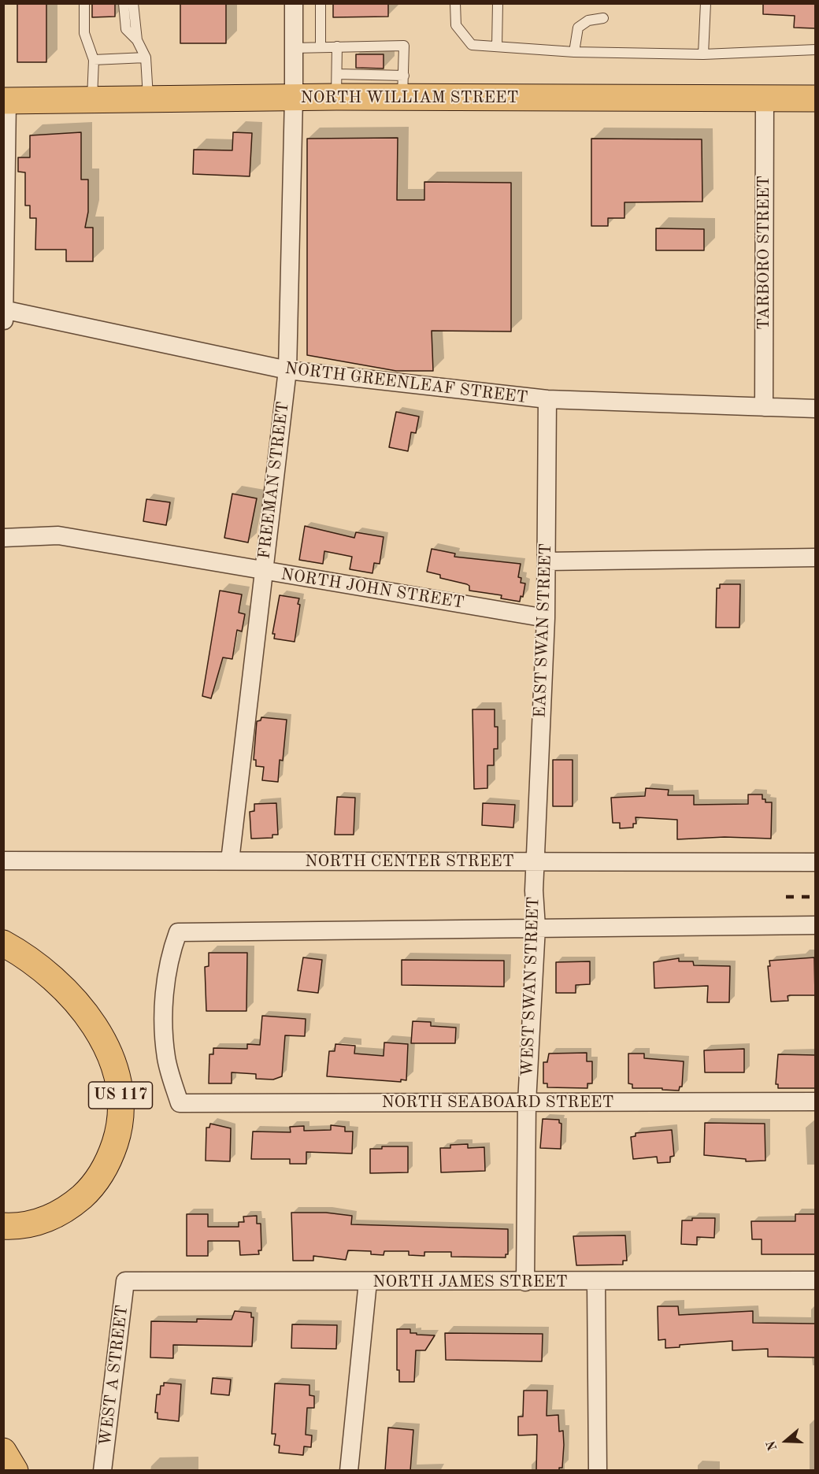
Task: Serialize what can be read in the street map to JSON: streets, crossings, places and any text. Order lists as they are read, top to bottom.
{
  "streets": {
    "main road": ["NORTH WILLIAM STREET", "US 117"],
    "street": [
      "TARBORO STREET",
      "NORTH GREENLEAF STREET",
      "FREEMAN STREET",
      "NORTH JOHN STREET",
      "EAST SWAN STREET",
      "NORTH CENTER STREET",
      "WEST SWAN STREET",
      "NORTH SEABOARD STREET",
      "NORTH JAMES STREET",
      "WEST A STREET"
    ]
  },
  "crossings": [
    ["NORTH WILLIAM STREET", "TARBORO STREET"],
    ["NORTH WILLIAM STREET", "FREEMAN STREET"],
    ["TARBORO STREET", "NORTH GREENLEAF STREET"],
    ["NORTH GREENLEAF STREET", "FREEMAN STREET"],
    ["NORTH GREENLEAF STREET", "EAST SWAN STREET"],
    ["FREEMAN STREET", "NORTH JOHN STREET"],
    ["FREEMAN STREET", "NORTH CENTER STREET"],
    ["NORTH JOHN STREET", "EAST SWAN STREET"],
    ["EAST SWAN STREET", "NORTH CENTER STREET"],
    ["EAST SWAN STREET", "WEST SWAN STREET"],
    ["NORTH CENTER STREET", "WEST SWAN STREET"],
    ["WEST SWAN STREET", "NORTH SEABOARD STREET"],
    ["WEST SWAN STREET", "NORTH JAMES STREET"],
    ["NORTH JAMES STREET", "WEST A STREET"]
  ],
  "north": "left"
}
